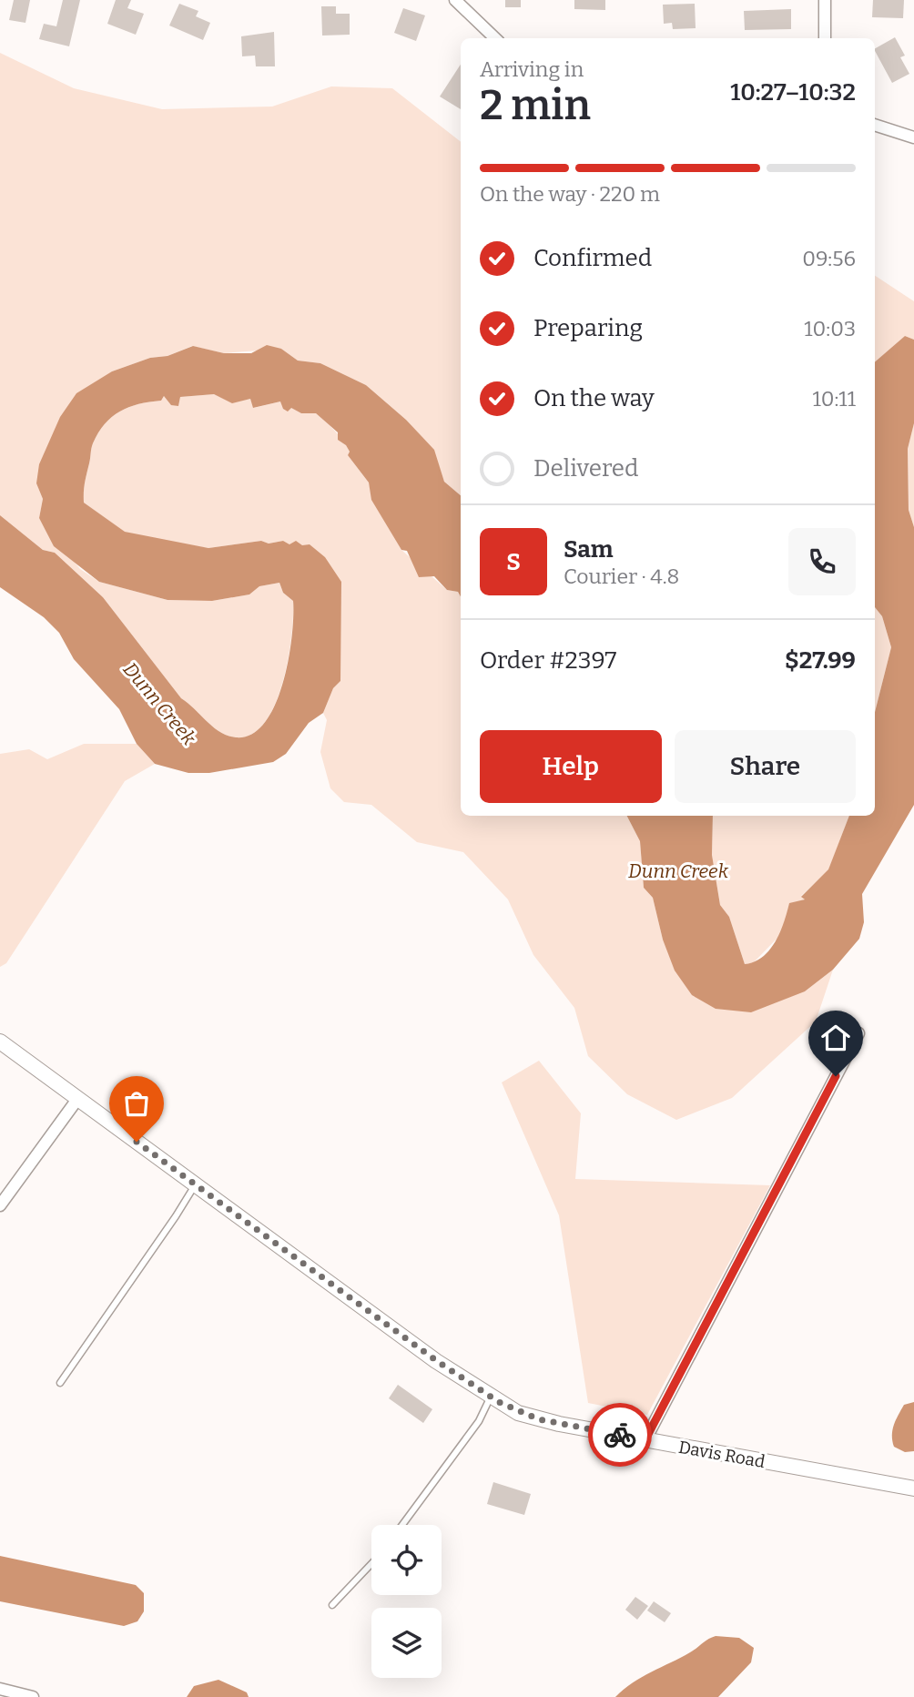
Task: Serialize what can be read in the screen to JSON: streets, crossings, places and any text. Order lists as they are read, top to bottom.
{
  "streets": {
    "street": ["Davis Road"]
  },
  "water": ["Dunn Creek"],
  "page": {
    "heading": ["2 min", "Arriving in", "10:27–10:32"],
    "panel": [
      "Sam",
      "Courier · 4.8",
      "Order #2397",
      "$27.99"
    ],
    "bar": "On the way · 220 m",
    "list": [
      ["Confirmed", "09:56"],
      ["Preparing", "10:03"],
      ["On the way", "10:11"],
      "Delivered"
    ],
    "round": "S",
    "buttons": ["Help", "Share"]
  }
}
